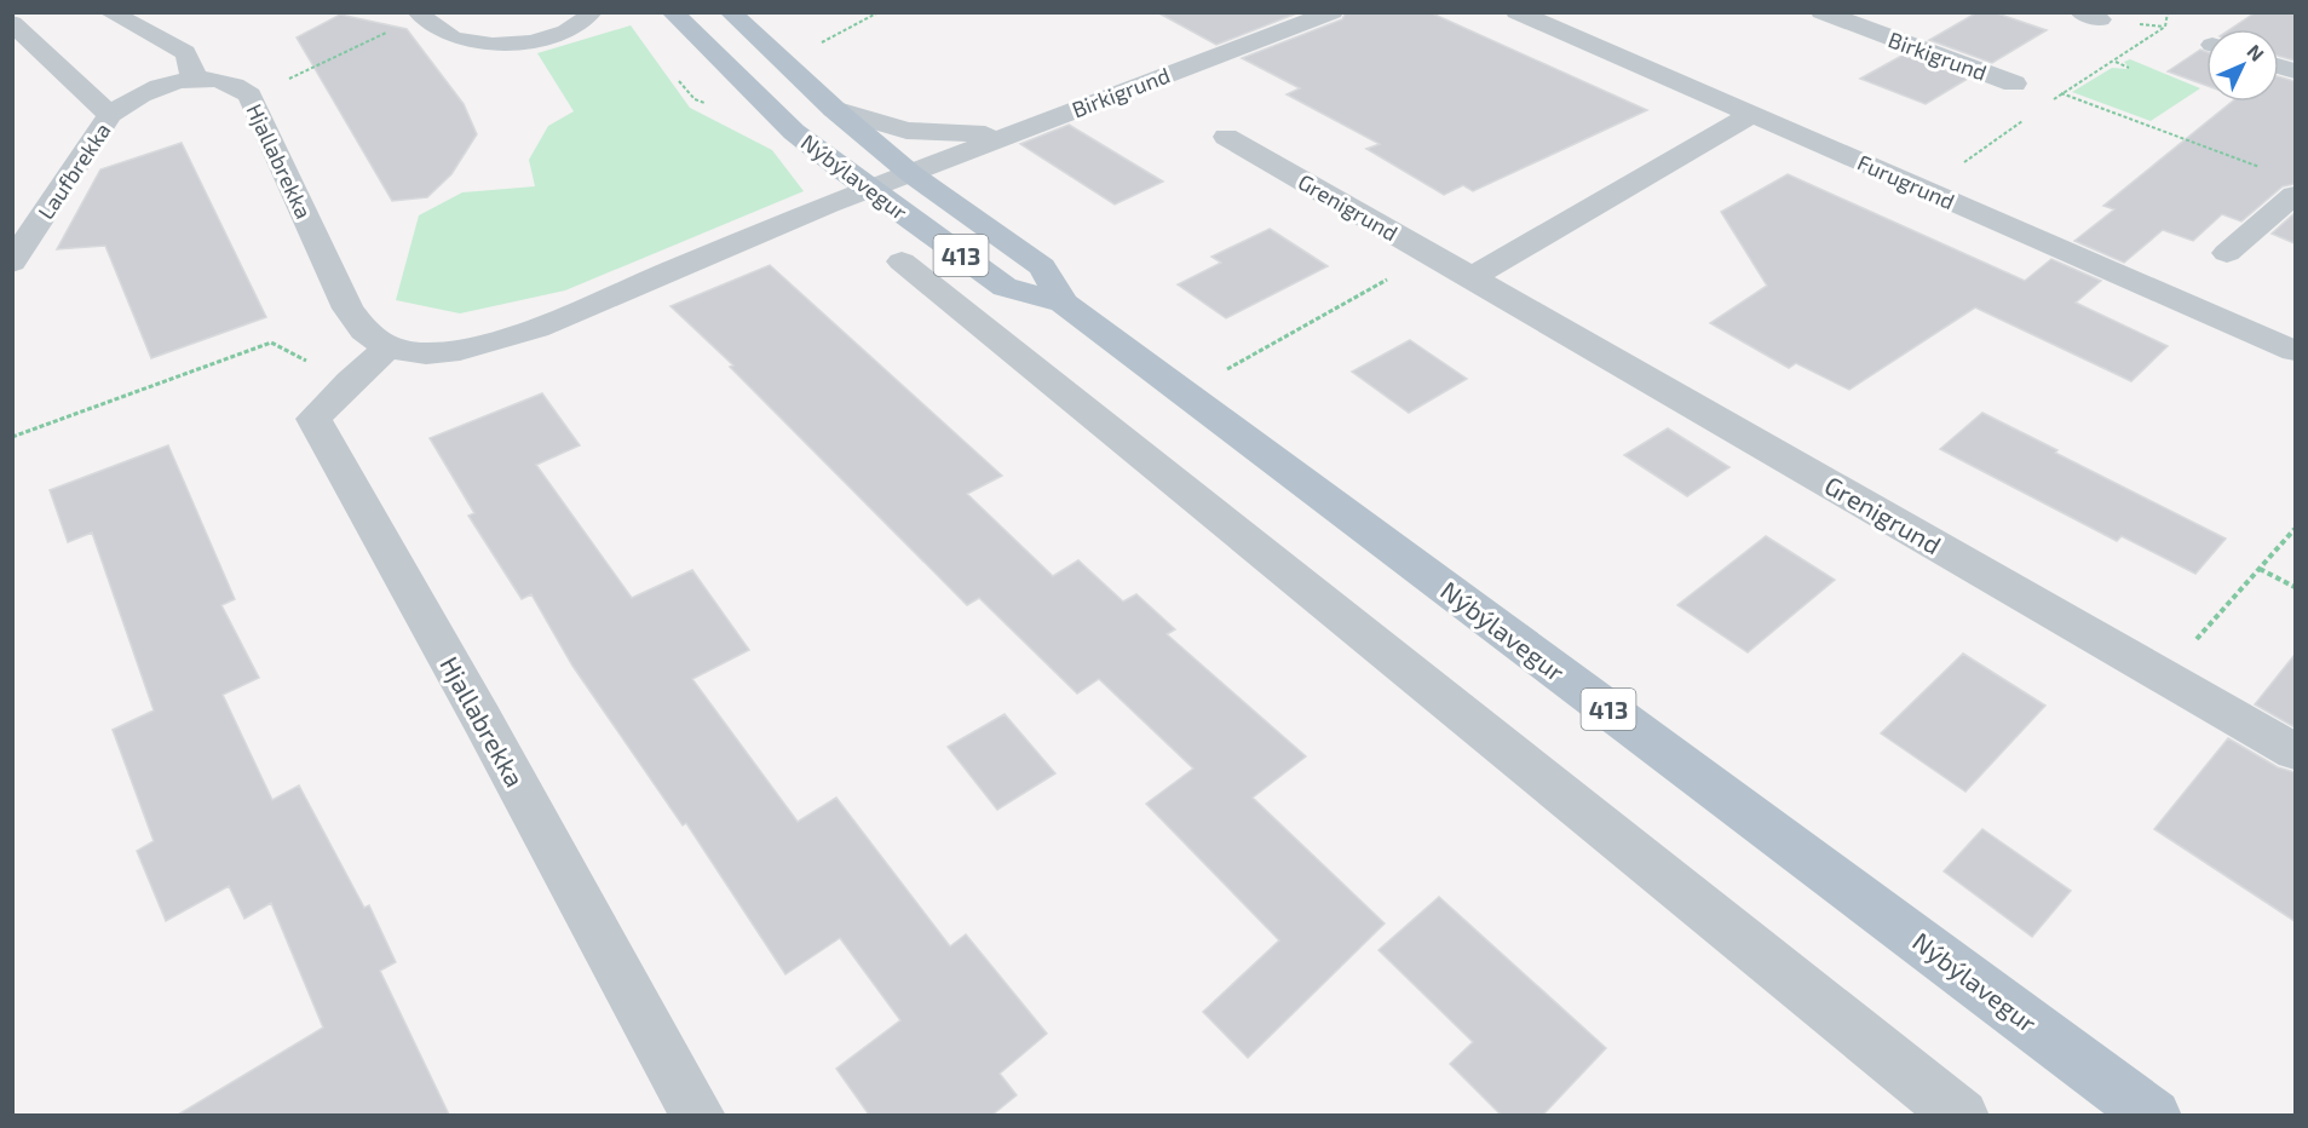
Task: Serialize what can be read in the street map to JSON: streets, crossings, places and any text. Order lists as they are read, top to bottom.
{
  "streets": {
    "main road": ["Nýbýlavegur", "413"],
    "street": [
      "Birkigrund",
      "Hjallabrekka",
      "Laufbrekka",
      "Furugrund",
      "Grenigrund"
    ]
  },
  "crossings": [
    ["Birkigrund", "Nýbýlavegur"],
    ["Hjallabrekka", "Laufbrekka"]
  ],
  "north": "top right"
}
